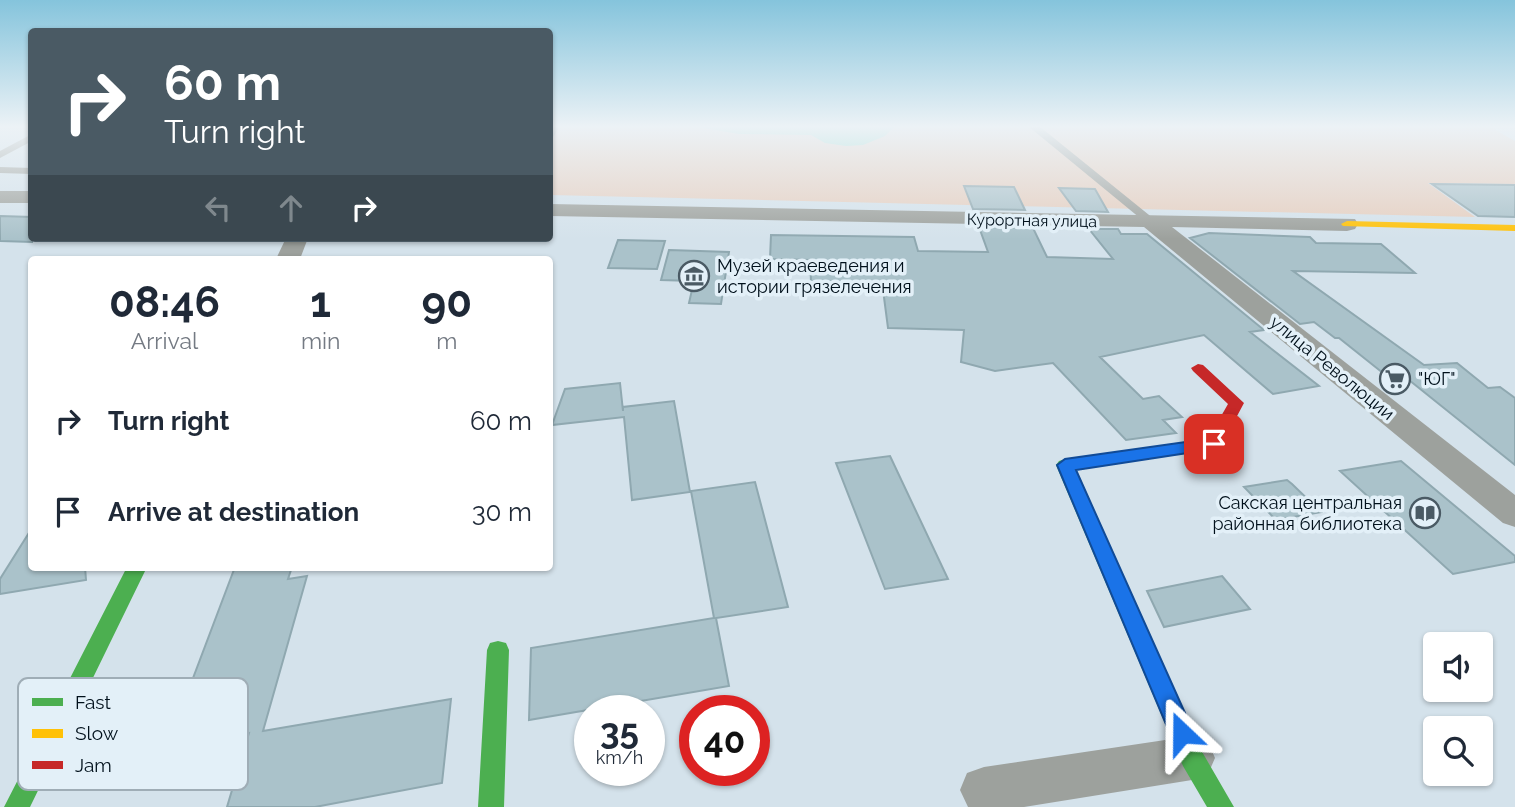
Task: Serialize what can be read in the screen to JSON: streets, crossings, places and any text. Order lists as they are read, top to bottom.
{
  "streets": {
    "street": ["Курортная улица", "улица Революции"]
  },
  "crossings": [
    ["Курортная улица", "улица Революции"]
  ],
  "places": {
    "museum": ["Музей краеведения и истории грязелечения"],
    "supermarket": ["\"ЮГ\""],
    "library": ["Сакская центральная районная библиотека"]
  },
  "legend": ["Fast", "Slow", "Jam"],
  "page": {
    "turn": ["60 m", "Turn right"],
    "eta": [
      "08:46",
      "Arrival",
      "1",
      "min",
      "90",
      "m"
    ],
    "list": [
      {
        "name": "Turn right",
        "value": "60 m"
      },
      {
        "name": "Arrive at destination",
        "value": "30 m"
      }
    ],
    "speed": "35 km/h",
    "limit": "40"
  }
}
